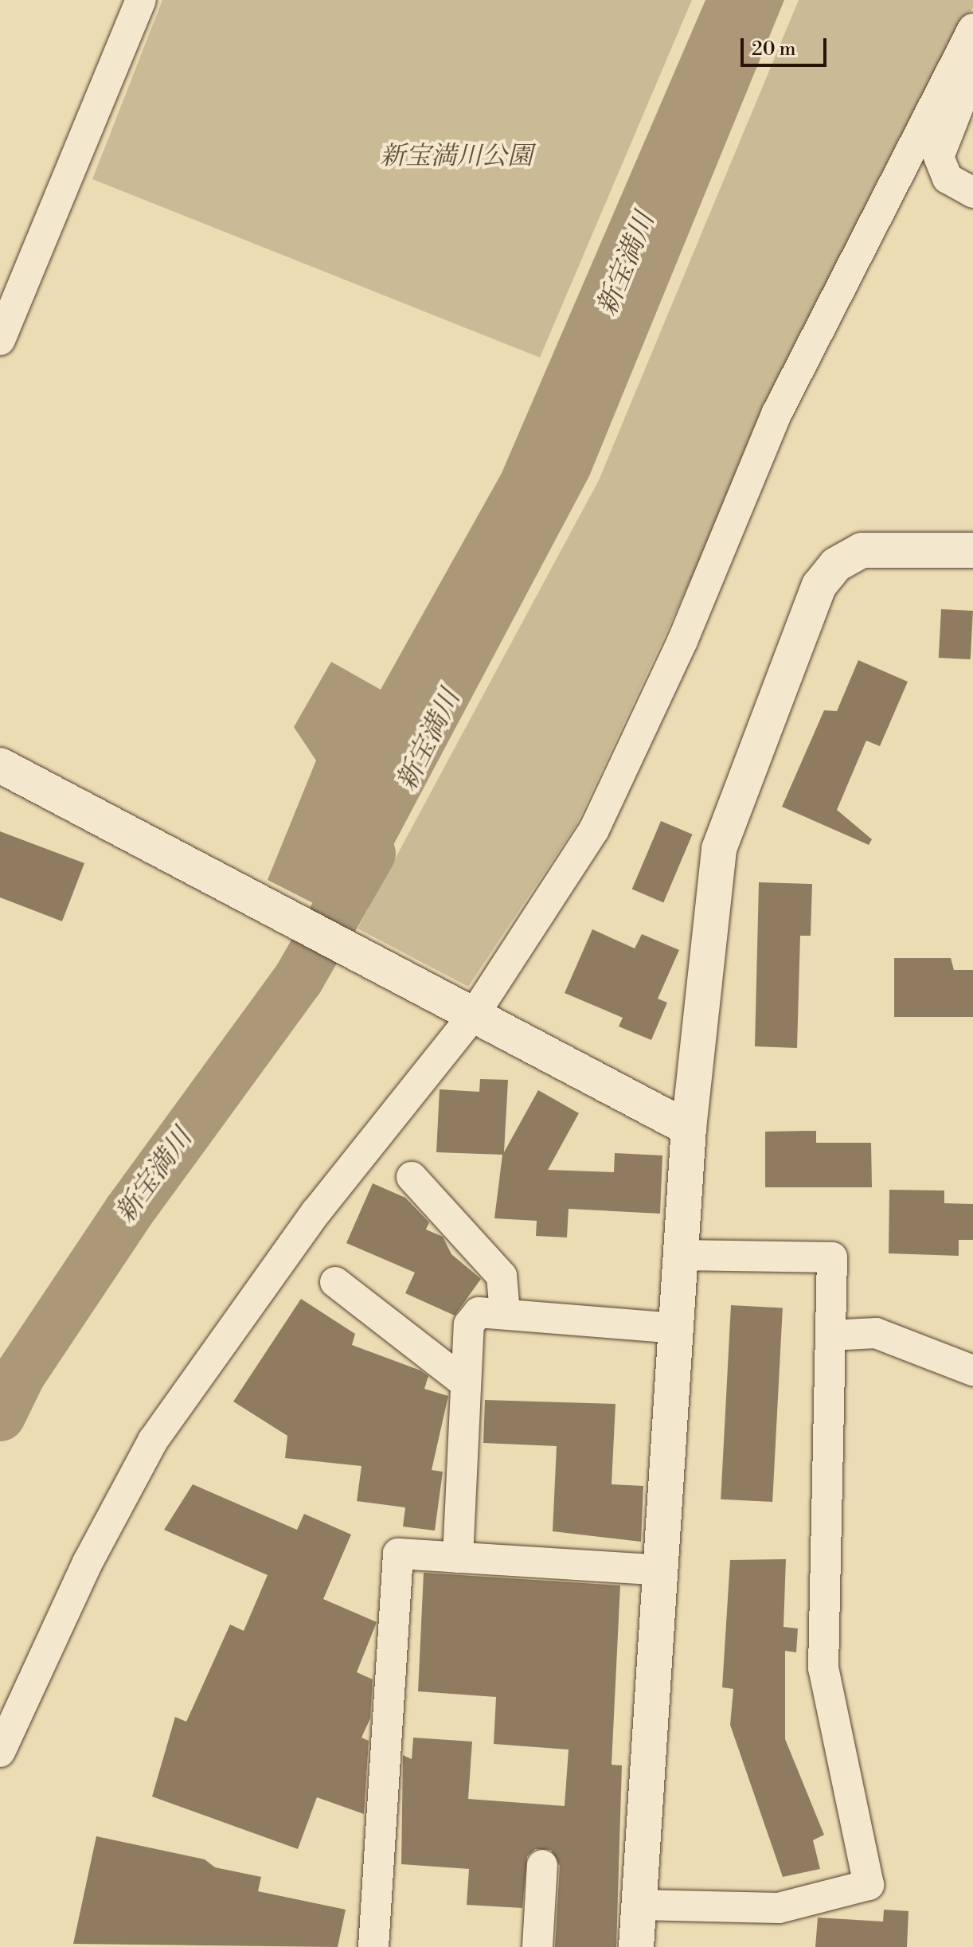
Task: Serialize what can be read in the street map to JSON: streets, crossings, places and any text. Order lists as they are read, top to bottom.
{
  "water": ["新宝満川"],
  "parks": ["新宝満川公園"],
  "scale_bar": "20 m"
}
